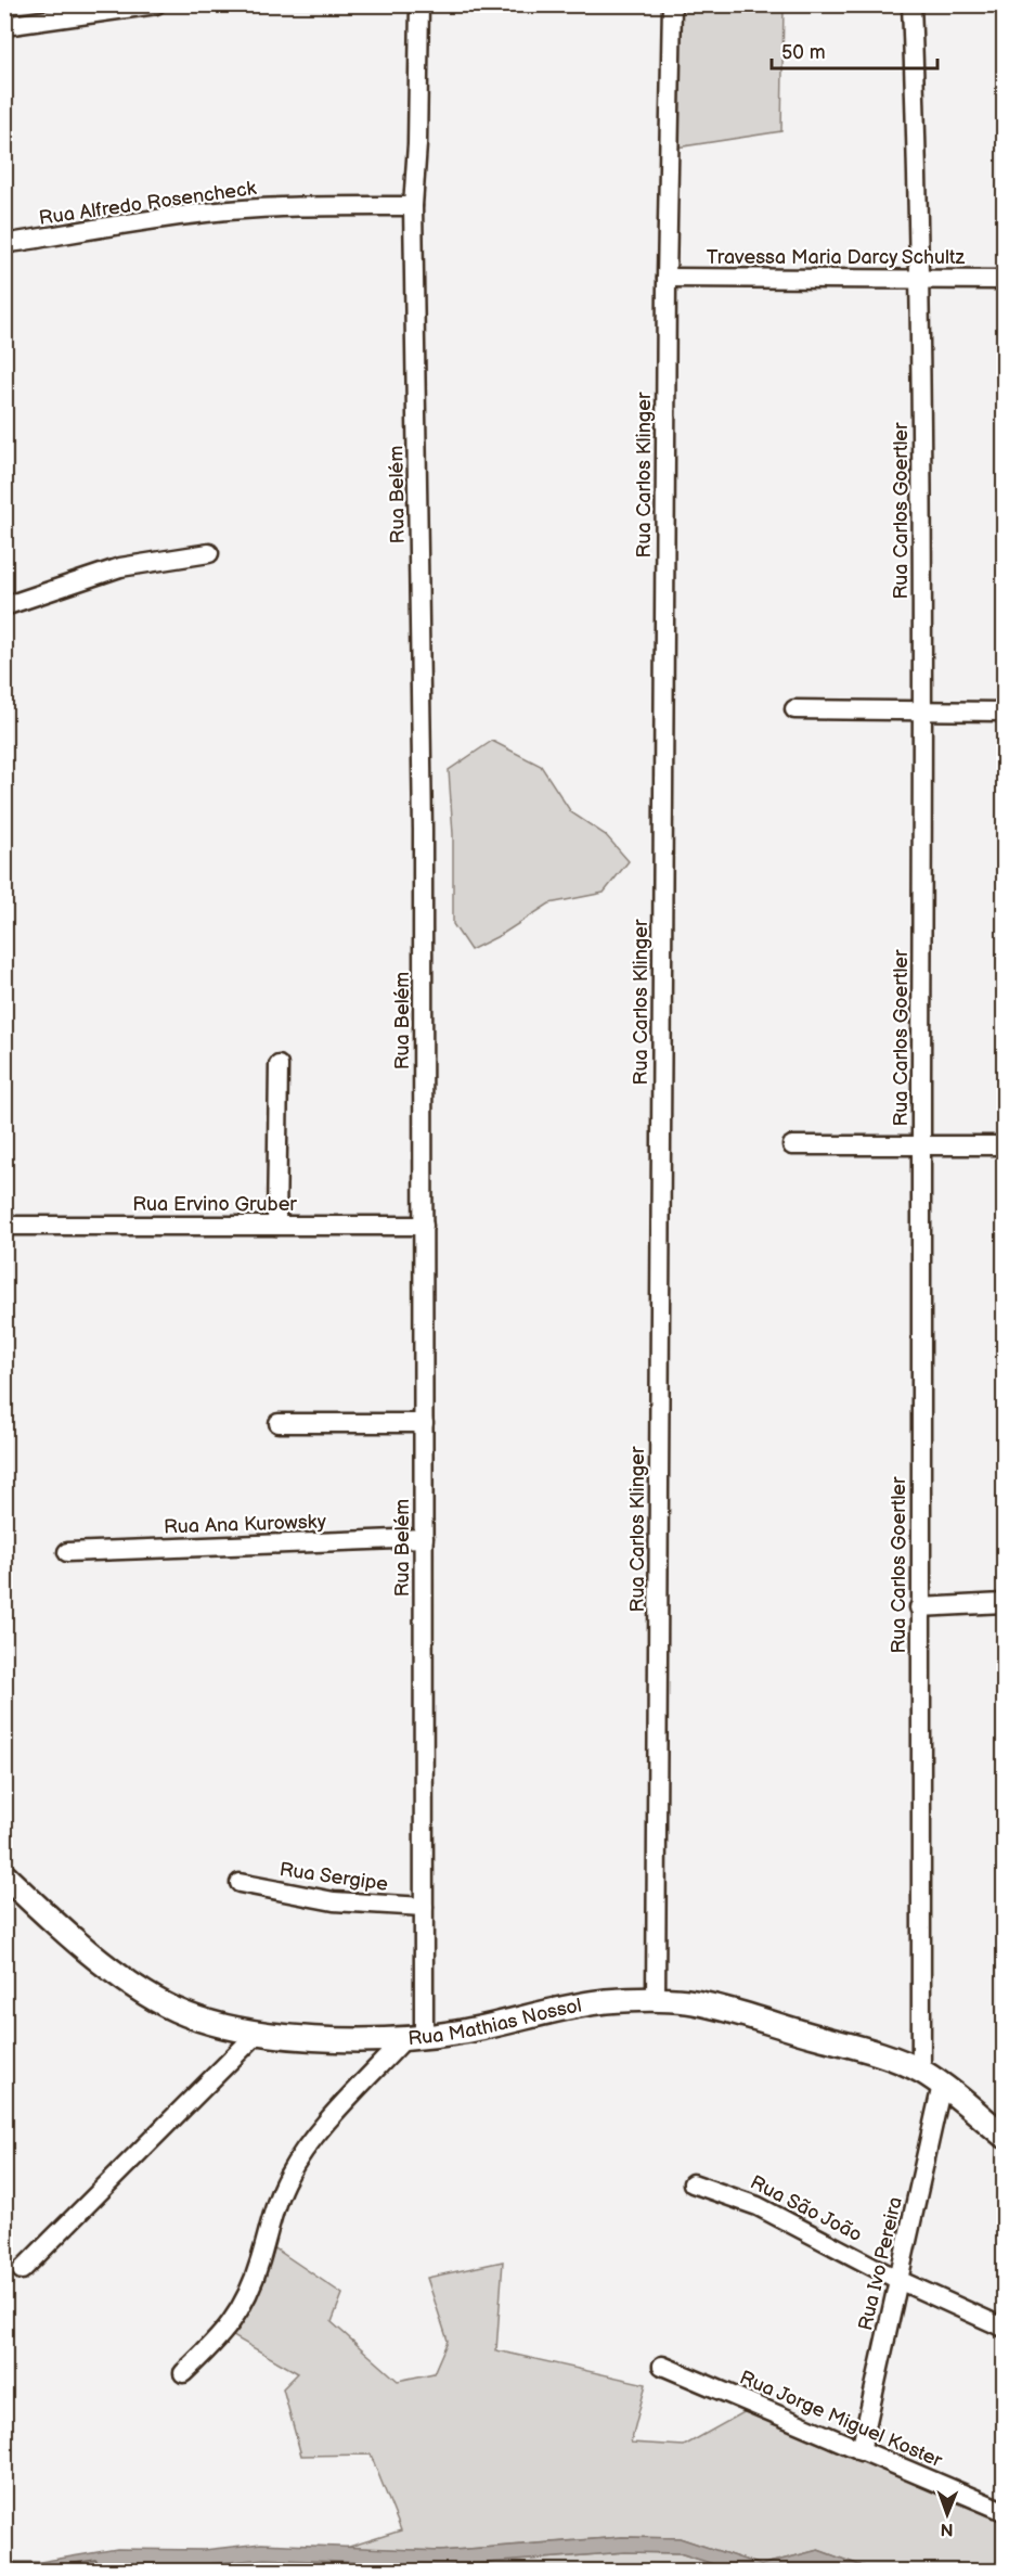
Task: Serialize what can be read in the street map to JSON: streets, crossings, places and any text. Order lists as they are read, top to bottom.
{
  "streets": {
    "street": [
      "Rua Alfredo Rosencheck",
      "Travessa Maria Darcy Schultz",
      "Rua Carlos Klinger",
      "Rua Belém",
      "Rua Carlos Goertler",
      "Rua Ervino Gruber",
      "Rua Ana Kurowsky",
      "Rua Sergipe",
      "Rua Mathias Nossol",
      "Rua São João",
      "Rua Ivo Pereira",
      "Rua Jorge Miguel Koster"
    ]
  },
  "crossings": [
    ["Rua Alfredo Rosencheck", "Rua Belém"],
    ["Travessa Maria Darcy Schultz", "Rua Carlos Klinger"],
    ["Travessa Maria Darcy Schultz", "Rua Carlos Goertler"],
    ["Rua Carlos Klinger", "Rua Mathias Nossol"],
    ["Rua Belém", "Rua Ervino Gruber"],
    ["Rua Belém", "Rua Ana Kurowsky"],
    ["Rua Belém", "Rua Sergipe"],
    ["Rua Belém", "Rua Mathias Nossol"],
    ["Rua Carlos Goertler", "Rua Mathias Nossol"],
    ["Rua Mathias Nossol", "Rua Ivo Pereira"],
    ["Rua São João", "Rua Ivo Pereira"],
    ["Rua Ivo Pereira", "Rua Jorge Miguel Koster"]
  ],
  "scale_bar": "50 m",
  "north": "bottom"
}
